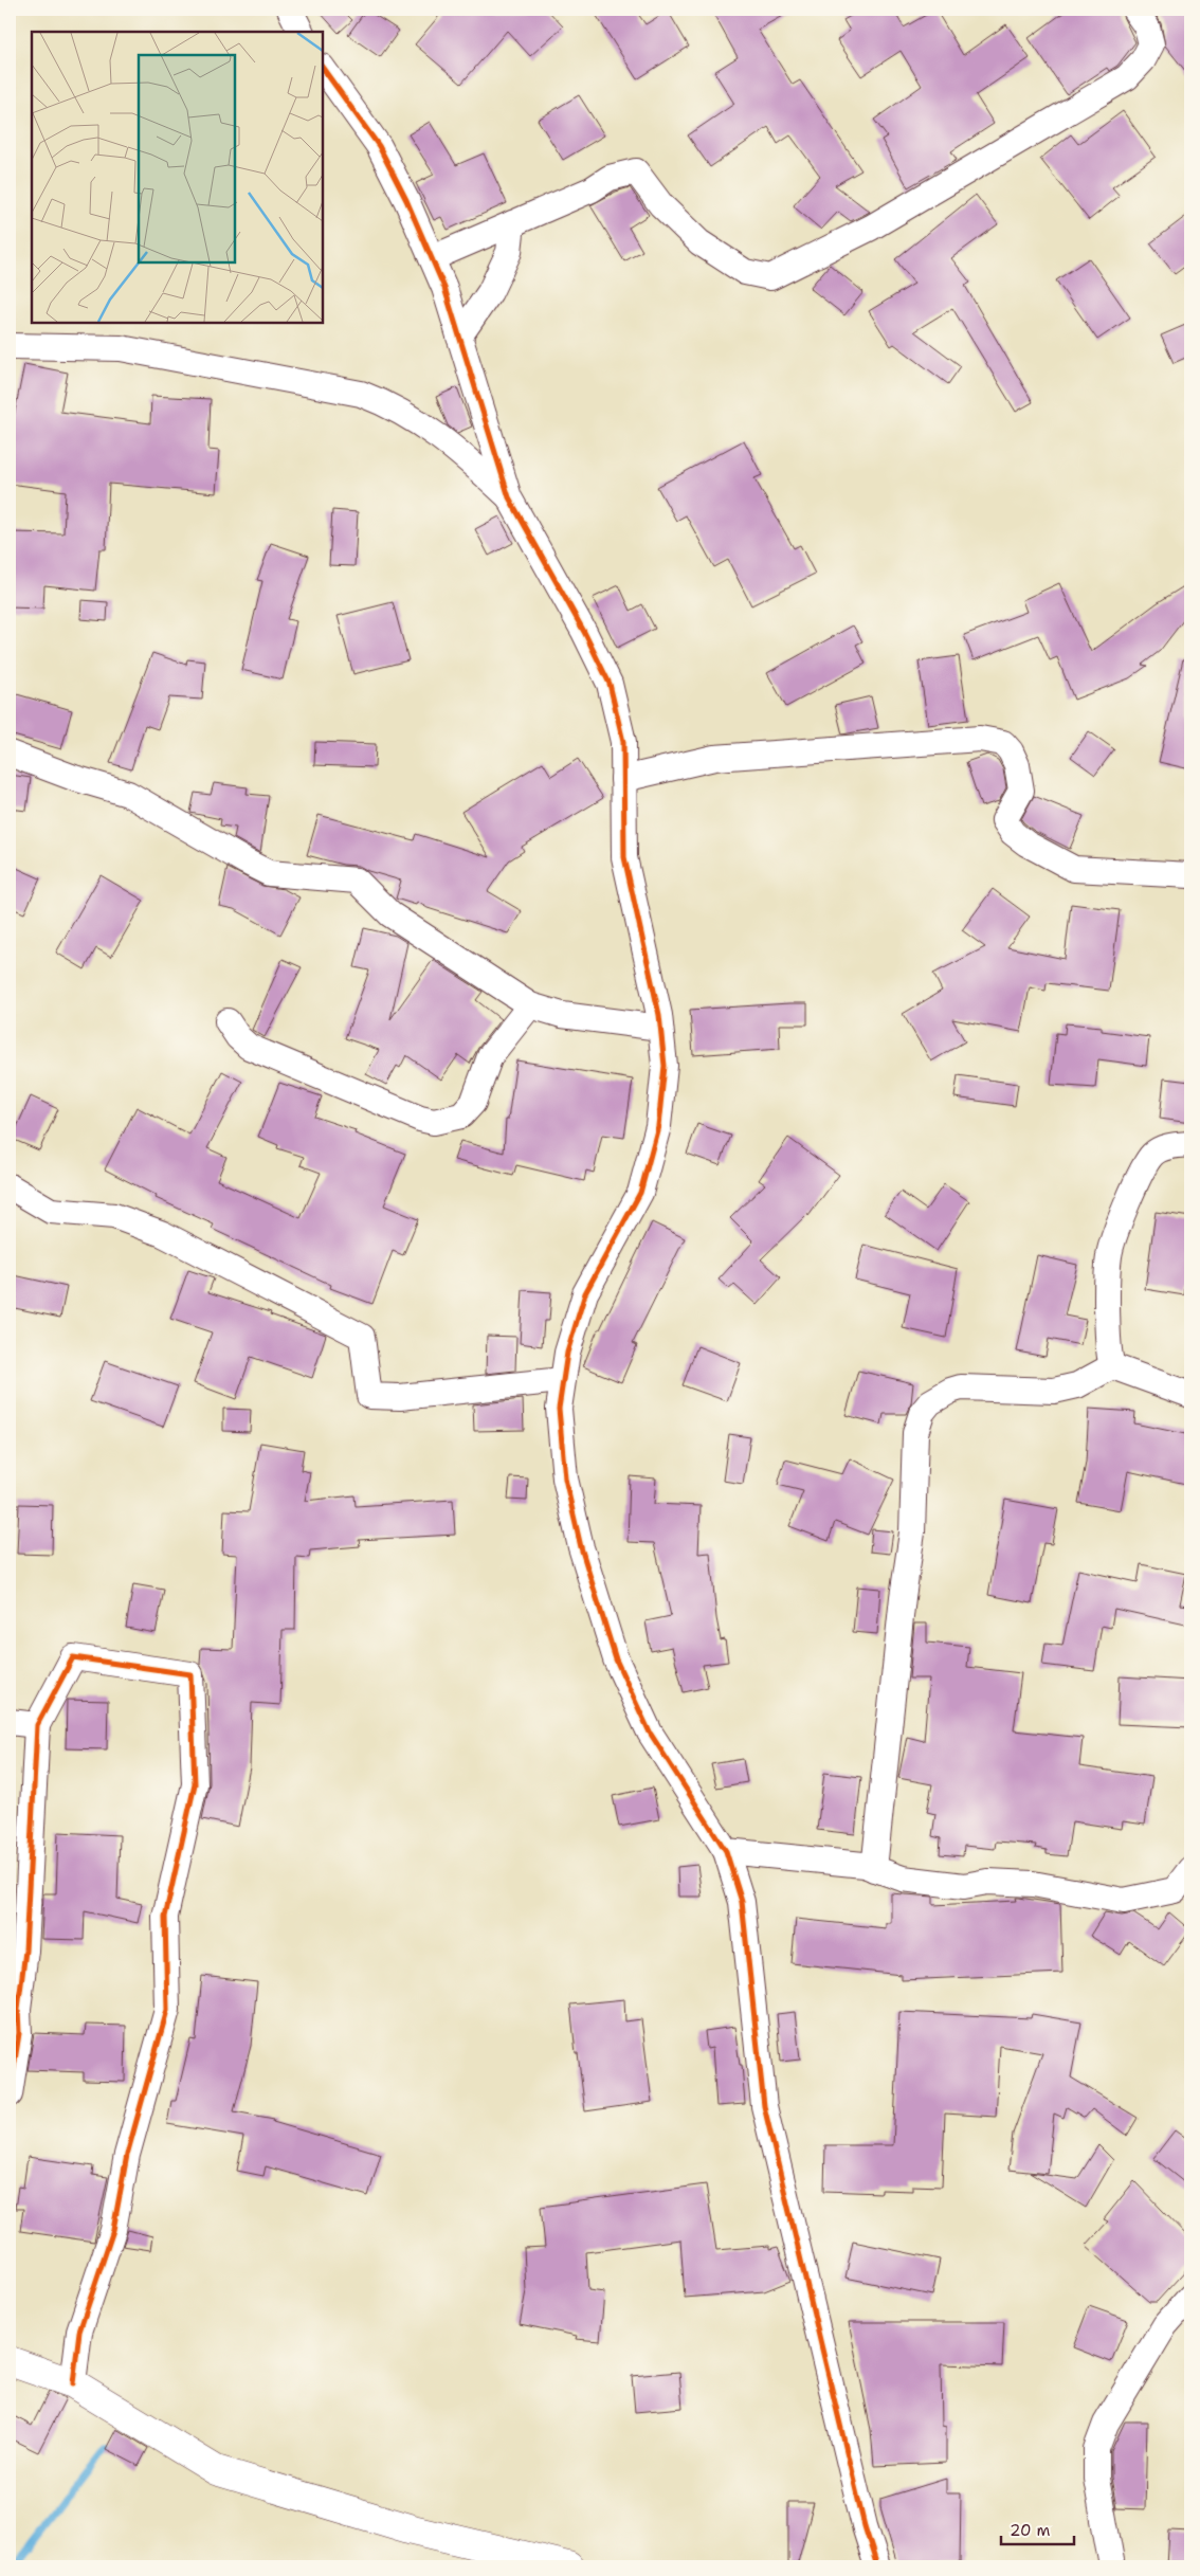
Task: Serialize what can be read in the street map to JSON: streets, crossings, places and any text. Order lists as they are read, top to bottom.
{
  "scale_bar": "20 m"
}
